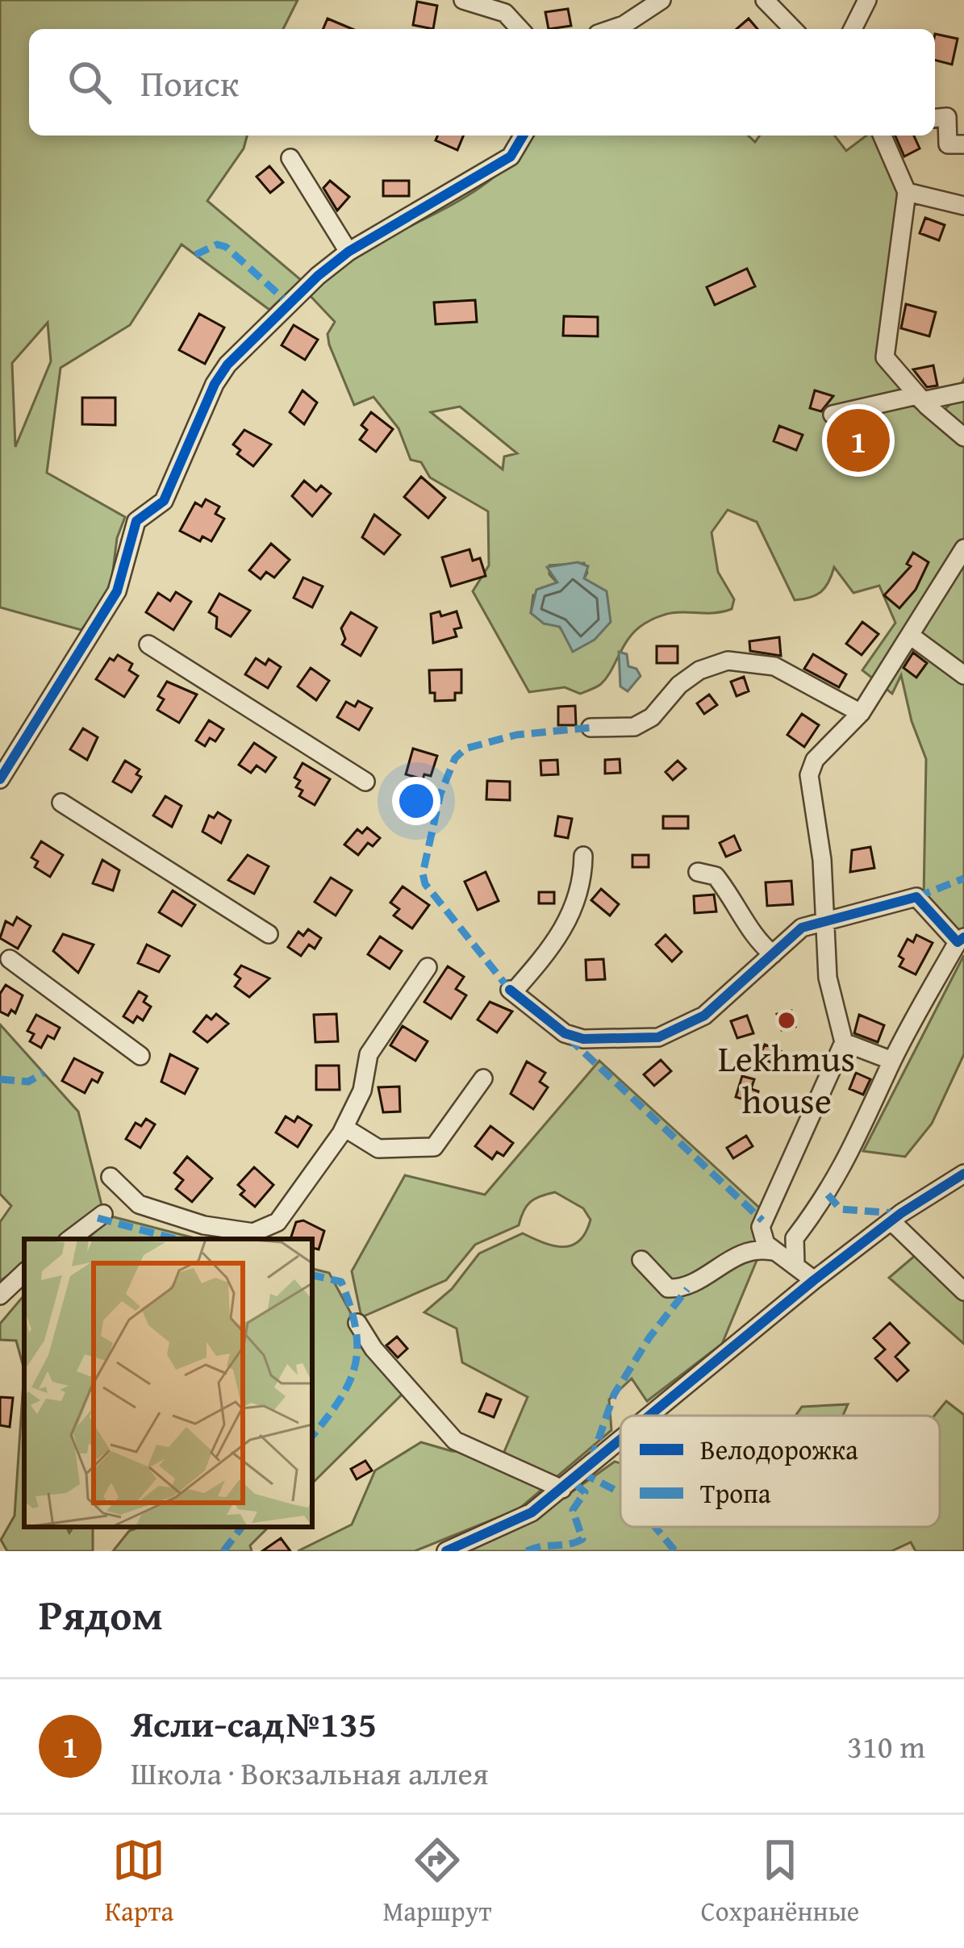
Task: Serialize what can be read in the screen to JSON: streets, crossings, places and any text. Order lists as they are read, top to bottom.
{
  "places": ["Lekhmus house"],
  "legend": ["Велодорожка", "Тропа"],
  "page": {
    "search": "Поиск",
    "pins": "1",
    "heading": "Рядом",
    "list": [
      {
        "mark": "1",
        "name": "Ясли-сад№135",
        "note": "Школа · Вокзальная аллея",
        "value": "310 m"
      }
    ],
    "nav": ["Карта", "Маршрут", "Сохранённые"]
  }
}
